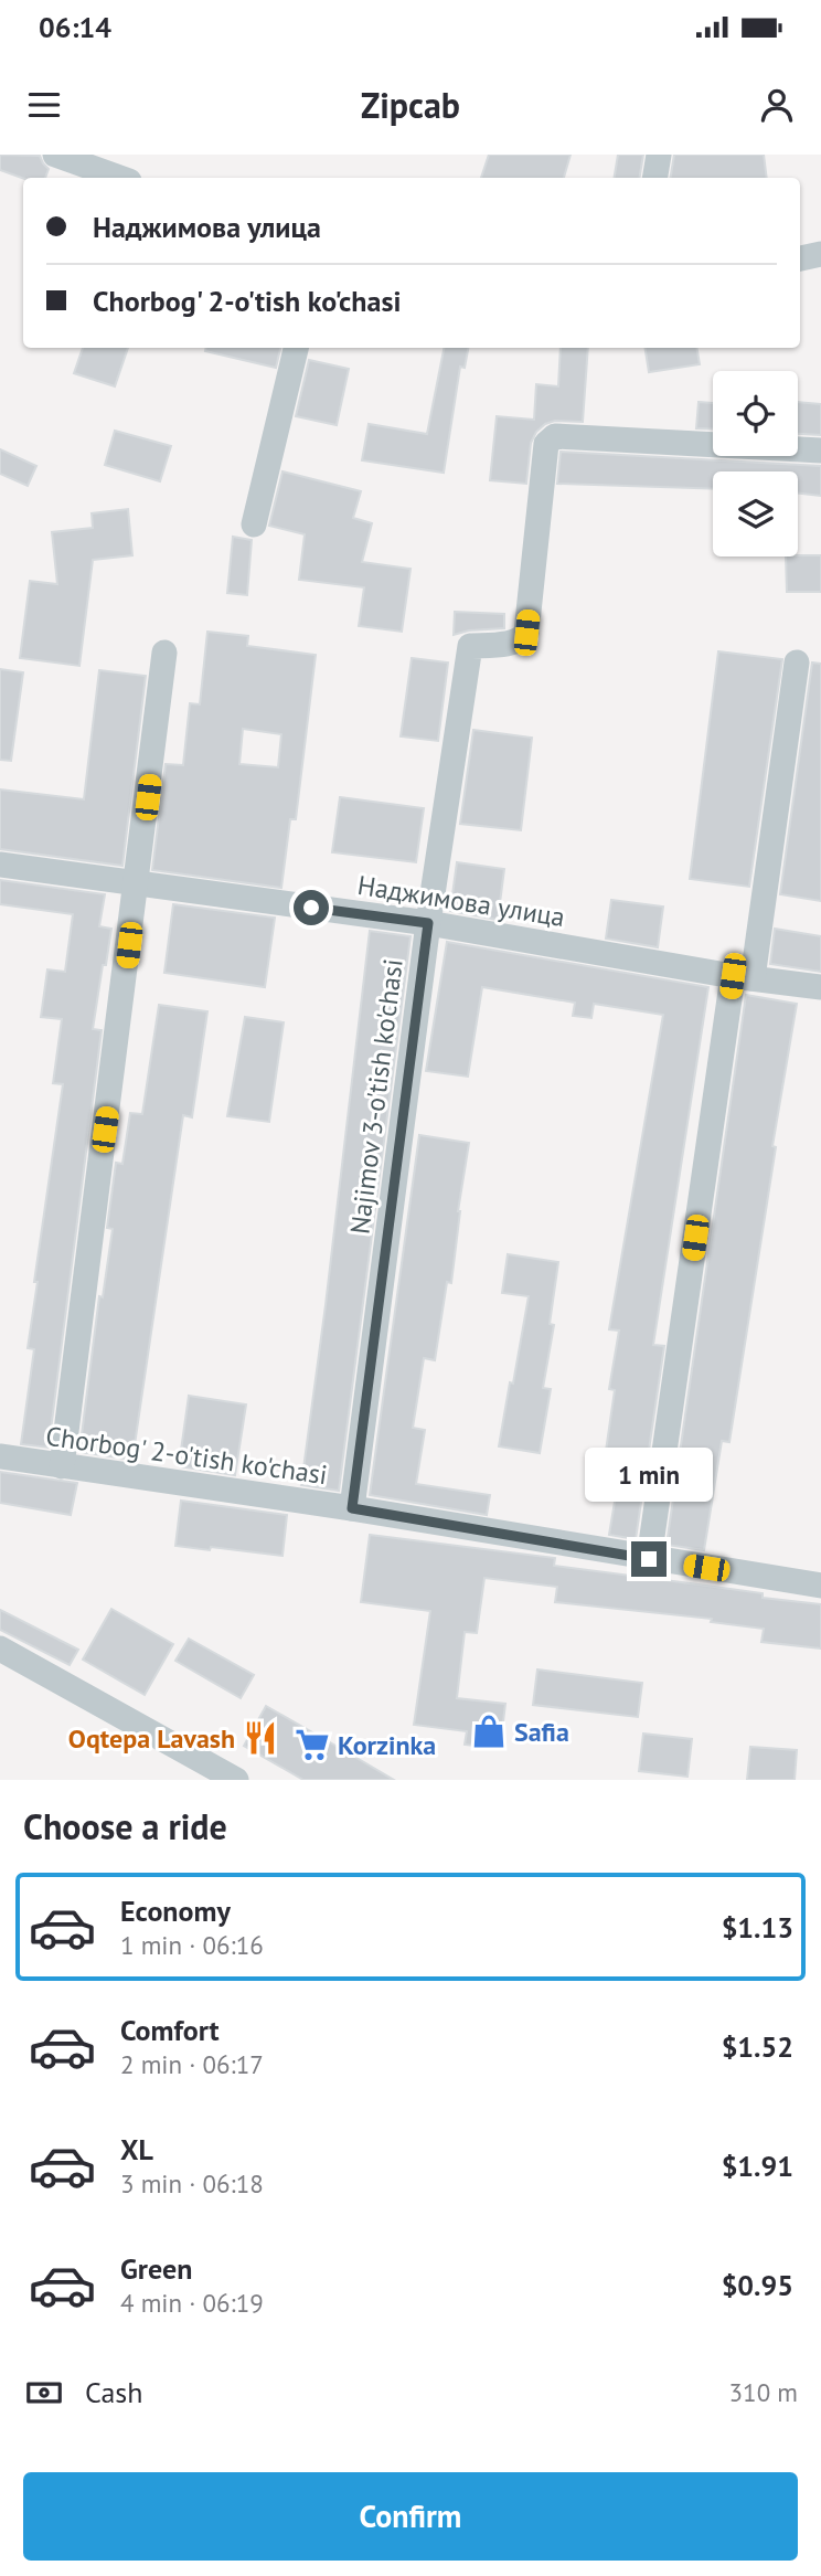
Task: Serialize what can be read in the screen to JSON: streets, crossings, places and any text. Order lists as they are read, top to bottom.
{
  "streets": {
    "street": ["Наджимова улица", "Najimov 3-o'tish ko'chasi", "Chorbog' 2-o'tish ko'chasi"]
  },
  "crossings": [
    ["Наджимова улица", "Najimov 3-o'tish ko'chasi"],
    ["Najimov 3-o'tish ko'chasi", "Chorbog' 2-o'tish ko'chasi"]
  ],
  "places": {
    "shop": ["Safia"],
    "restaurant": ["Oqtepa Lavash"],
    "supermarket": ["Korzinka"]
  },
  "page": {
    "status": "06:14",
    "header": "Zipcab",
    "banner": ["Наджимова улица", "Chorbog' 2-o'tish ko'chasi"],
    "bubble": "1 min",
    "heading": "Choose a ride",
    "list": [
      {
        "name": "Economy",
        "note": "1 min · 06:16",
        "value": "$1.13"
      },
      {
        "name": "Comfort",
        "note": "2 min · 06:17",
        "value": "$1.52"
      },
      {
        "name": "XL",
        "note": "3 min · 06:18",
        "value": "$1.91"
      },
      {
        "name": "Green",
        "note": "4 min · 06:19",
        "value": "$0.95"
      }
    ],
    "pay": ["Cash", "310 m"],
    "buttons": "Confirm"
  }
}
